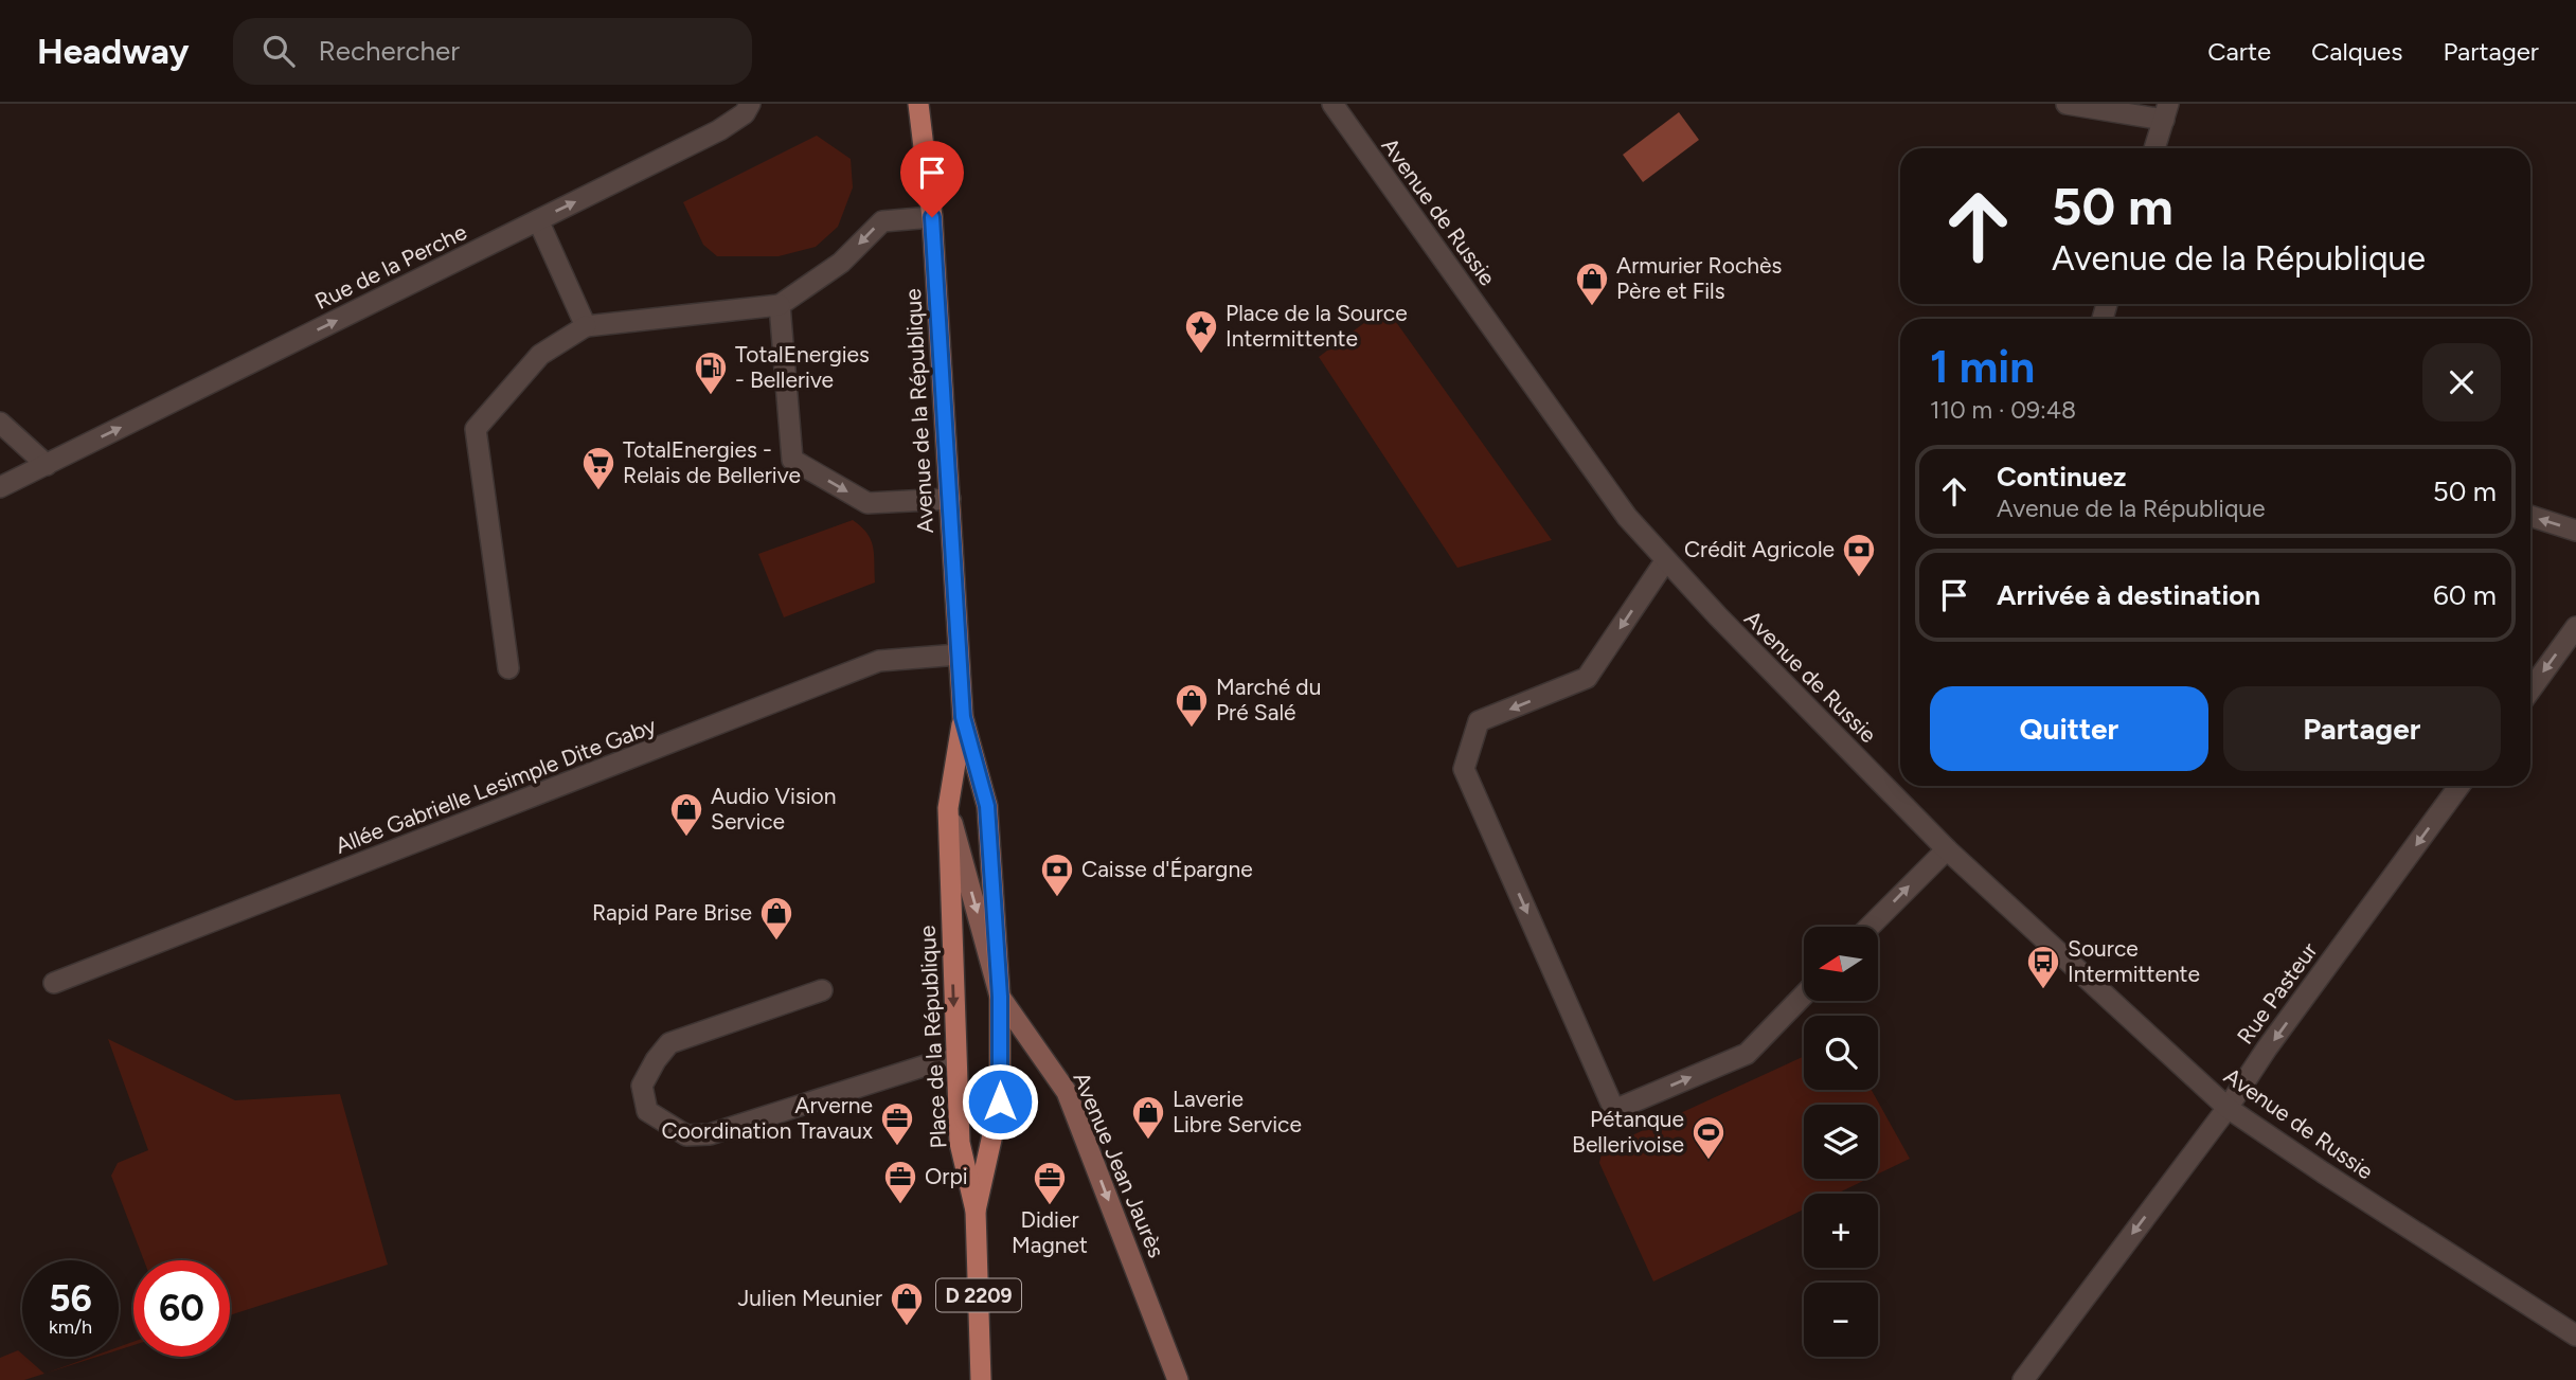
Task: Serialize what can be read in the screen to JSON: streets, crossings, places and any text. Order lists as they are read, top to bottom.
{
  "streets": {
    "main road": [
      "Avenue de la République",
      "Place de la République",
      "Avenue Jean Jaurès",
      "D 2209"
    ],
    "street": [
      "Avenue de Russie",
      "Rue de la Perche",
      "Allée Gabrielle Lesimple Dite Gaby",
      "Rue Pasteur"
    ]
  },
  "crossings": [
    ["Avenue de Russie", "Rue Pasteur"],
    ["Avenue de la République", "Allée Gabrielle Lesimple Dite Gaby"],
    ["Avenue de la République", "Place de la République"],
    ["Avenue de la République", "D 2209"],
    ["Place de la République", "Avenue Jean Jaurès"],
    ["Place de la République", "D 2209"],
    ["Avenue Jean Jaurès", "D 2209"]
  ],
  "one_way": ["Rue Pasteur"],
  "places": {
    "shop": [
      "Armurier Rochès Père et Fils",
      "Marché du Pré Salé",
      "Audio Vision Service",
      "Rapid Pare Brise",
      "Laverie Libre Service",
      "Julien Meunier"
    ],
    "place": ["Place de la Source Intermittente"],
    "fuel station": ["TotalEnergies - Bellerive"],
    "supermarket": ["TotalEnergies - Relais de Bellerive"],
    "bank": ["Crédit Agricole", "Caisse d'Épargne"],
    "bus stop": ["Source Intermittente"],
    "office": ["Arverne Coordination Travaux", "Orpi", "Didier Magnet"],
    "sports": ["Pétanque Bellerivoise"]
  },
  "north": "left",
  "page": {
    "header": "Headway",
    "search": "Rechercher",
    "nav": ["Carte", "Calques", "Partager"],
    "turn": ["50 m", "Avenue de la République"],
    "heading": ["1 min", "110 m · 09:48"],
    "list": [
      {
        "name": "Continuez",
        "note": "Avenue de la République",
        "value": "50 m"
      },
      {
        "name": "Arrivée à destination",
        "value": "60 m"
      }
    ],
    "buttons": ["Quitter", "Partager"],
    "map_buttons": ["+", "−"],
    "speed": "56 km/h",
    "limit": "60"
  }
}
